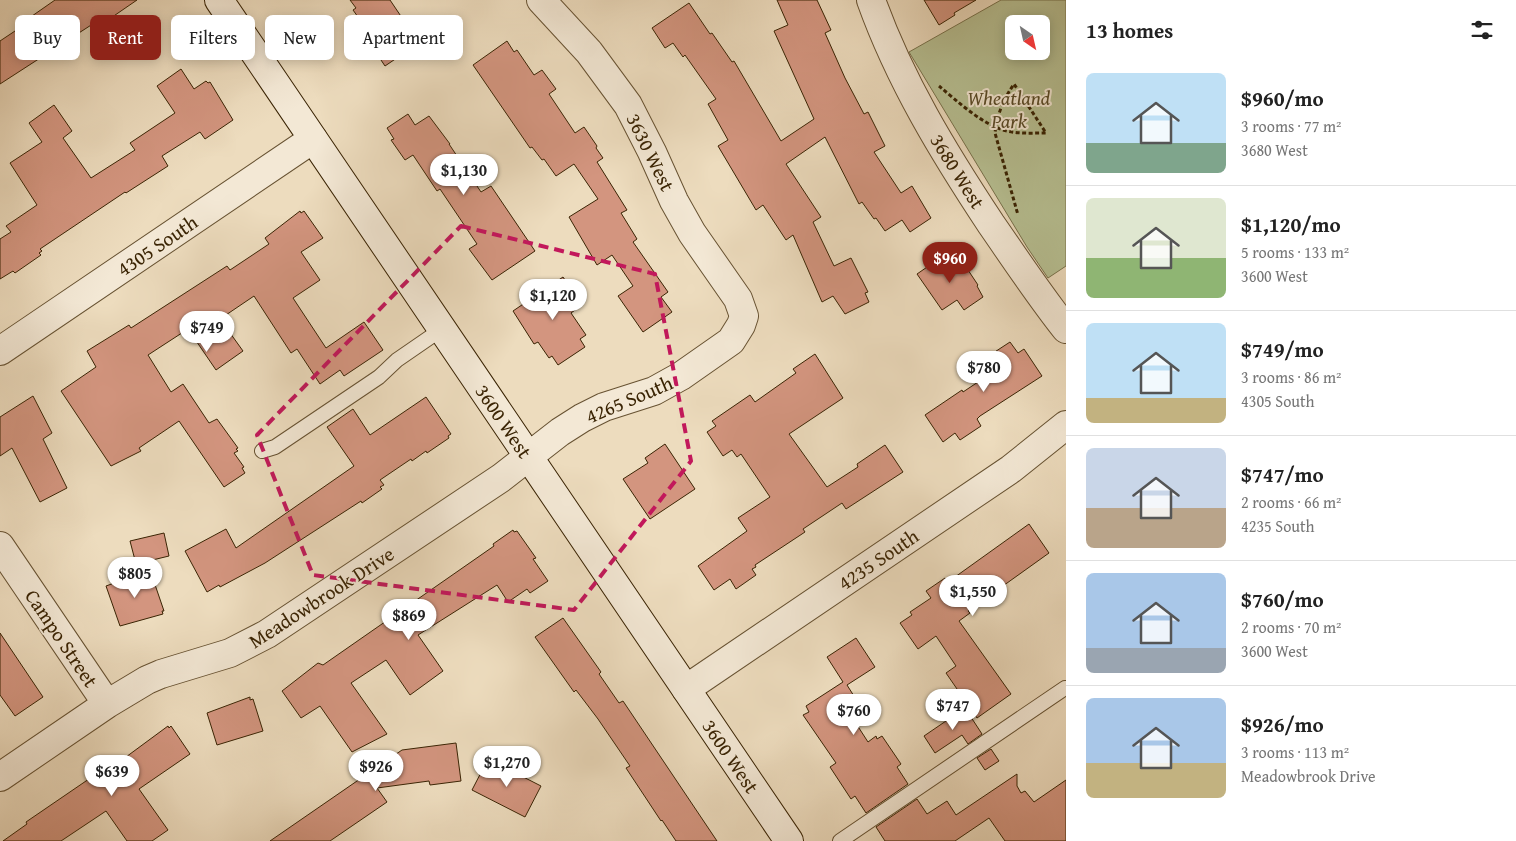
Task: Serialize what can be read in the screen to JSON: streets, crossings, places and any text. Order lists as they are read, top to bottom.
{
  "streets": {
    "street": [
      "3630 West",
      "3680 West",
      "4305 South",
      "4265 South",
      "3600 West",
      "4235 South",
      "Meadowbrook Drive",
      "Campo Street"
    ]
  },
  "crossings": [
    ["3630 West", "4265 South"],
    ["4305 South", "3600 West"],
    ["4265 South", "3600 West"],
    ["4265 South", "Meadowbrook Drive"],
    ["3600 West", "4235 South"],
    ["3600 West", "Meadowbrook Drive"],
    ["Meadowbrook Drive", "Campo Street"]
  ],
  "parks": ["Wheatland Park"],
  "north": "bottom right",
  "page": {
    "heading": "13 homes",
    "chip": [
      "Buy",
      "Rent",
      "Filters",
      "New",
      "Apartment"
    ],
    "list": [
      {
        "name": "$960/mo",
        "note": "3 rooms · 77 m² · 3680 West"
      },
      {
        "name": "$1,120/mo",
        "note": "5 rooms · 133 m² · 3600 West"
      },
      {
        "name": "$749/mo",
        "note": "3 rooms · 86 m² · 4305 South"
      },
      {
        "name": "$747/mo",
        "note": "2 rooms · 66 m² · 4235 South"
      },
      {
        "name": "$760/mo",
        "note": "2 rooms · 70 m² · 3600 West"
      },
      {
        "name": "$926/mo",
        "note": "3 rooms · 113 m² · Meadowbrook Drive"
      }
    ],
    "price": [
      "$1,130",
      "$960",
      "$1,120",
      "$749",
      "$780",
      "$805",
      "$1,550",
      "$869",
      "$747",
      "$760",
      "$1,270",
      "$926",
      "$639"
    ]
  }
}
